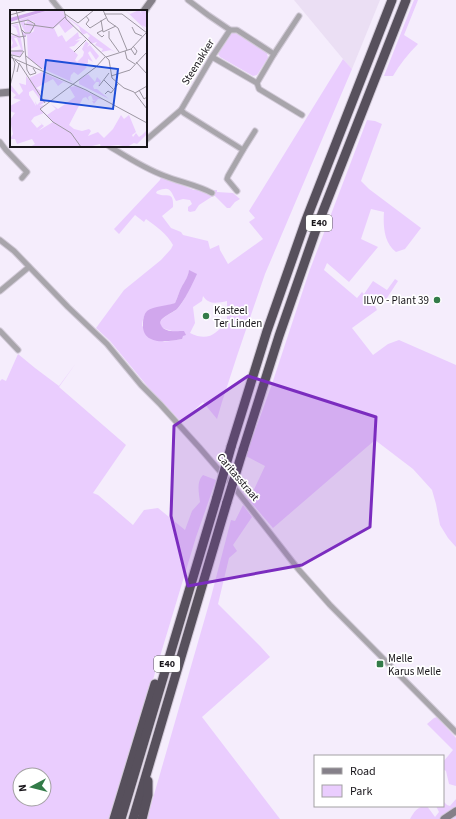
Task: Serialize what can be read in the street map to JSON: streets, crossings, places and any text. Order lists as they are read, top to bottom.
{
  "streets": {
    "highway": ["E40"],
    "street": ["Steenakker", "Caritasstraat"]
  },
  "places": {
    "other": ["ILVO - Plant 39", "Kasteel Ter Linden"],
    "transit": ["Melle Karus Melle"]
  },
  "legend": ["Road", "Park"],
  "north": "left"
}
